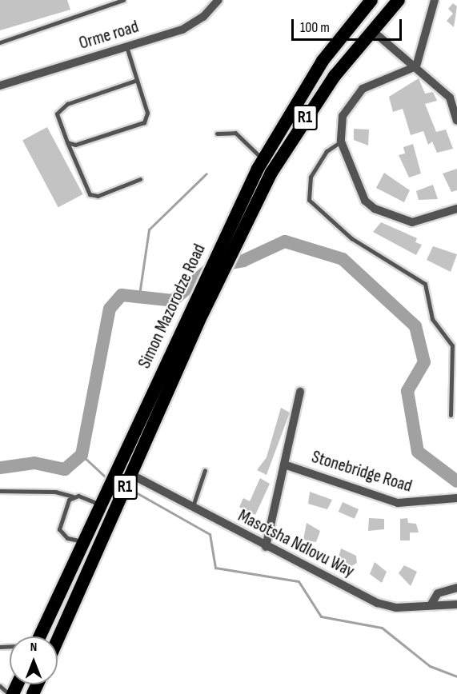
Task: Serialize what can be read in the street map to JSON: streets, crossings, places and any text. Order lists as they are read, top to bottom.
{
  "streets": {
    "highway": ["R1", "Simon Mazorodze Road"],
    "street": ["Orme road", "Stonebridge Road", "Masotsha Ndlovu Way"]
  },
  "crossings": [
    ["R1", "Simon Mazorodze Road"],
    ["Simon Mazorodze Road", "Masotsha Ndlovu Way"]
  ],
  "scale_bar": "100 m",
  "north": "top"
}
